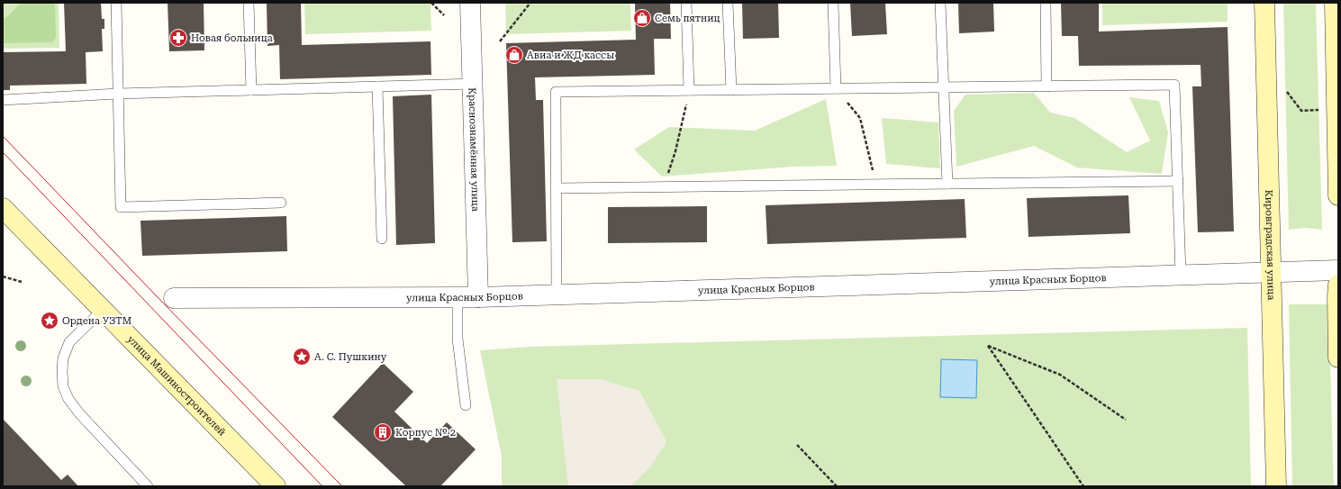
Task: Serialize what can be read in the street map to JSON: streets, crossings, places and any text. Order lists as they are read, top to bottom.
{
  "streets": {
    "main road": ["Кировградская улица", "улица Машиностроителей"],
    "street": ["Краснознамённая улица", "улица Красных Борцов"]
  },
  "crossings": [
    ["Краснознамённая улица", "улица Красных Борцов"],
    ["Кировградская улица", "улица Красных Борцов"]
  ],
  "places": {
    "shop": ["Семь пятниц", "Авиа и ЖД кассы"],
    "pharmacy": ["Новая больница"],
    "place": ["Ордена УЗТМ", "А. С. Пушкину"],
    "building": ["Корпус № 2"]
  }
}
